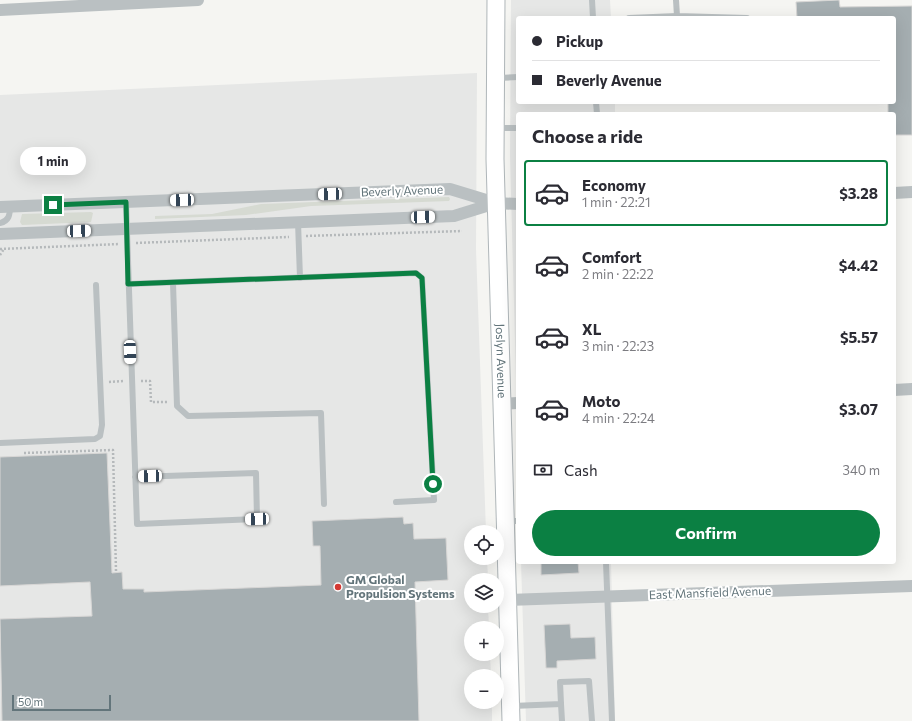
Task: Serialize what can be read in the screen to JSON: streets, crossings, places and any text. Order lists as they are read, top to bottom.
{
  "streets": {
    "main road": ["Joslyn Avenue"],
    "street": ["Beverly Avenue", "East Mansfield Avenue"]
  },
  "crossings": [
    ["Beverly Avenue", "Joslyn Avenue"],
    ["Joslyn Avenue", "East Mansfield Avenue"]
  ],
  "places": ["GM Global Propulsion Systems"],
  "scale_bar": "50 m",
  "page": {
    "banner": ["Pickup", "Beverly Avenue"],
    "heading": "Choose a ride",
    "bubble": "1 min",
    "list": [
      {
        "name": "Economy",
        "note": "1 min · 22:21",
        "value": "$3.28"
      },
      {
        "name": "Comfort",
        "note": "2 min · 22:22",
        "value": "$4.42"
      },
      {
        "name": "XL",
        "note": "3 min · 22:23",
        "value": "$5.57"
      },
      {
        "name": "Moto",
        "note": "4 min · 22:24",
        "value": "$3.07"
      }
    ],
    "pay": ["Cash", "340 m"],
    "buttons": "Confirm",
    "map_buttons": ["+", "−"],
    "scale": "50 m"
  }
}
